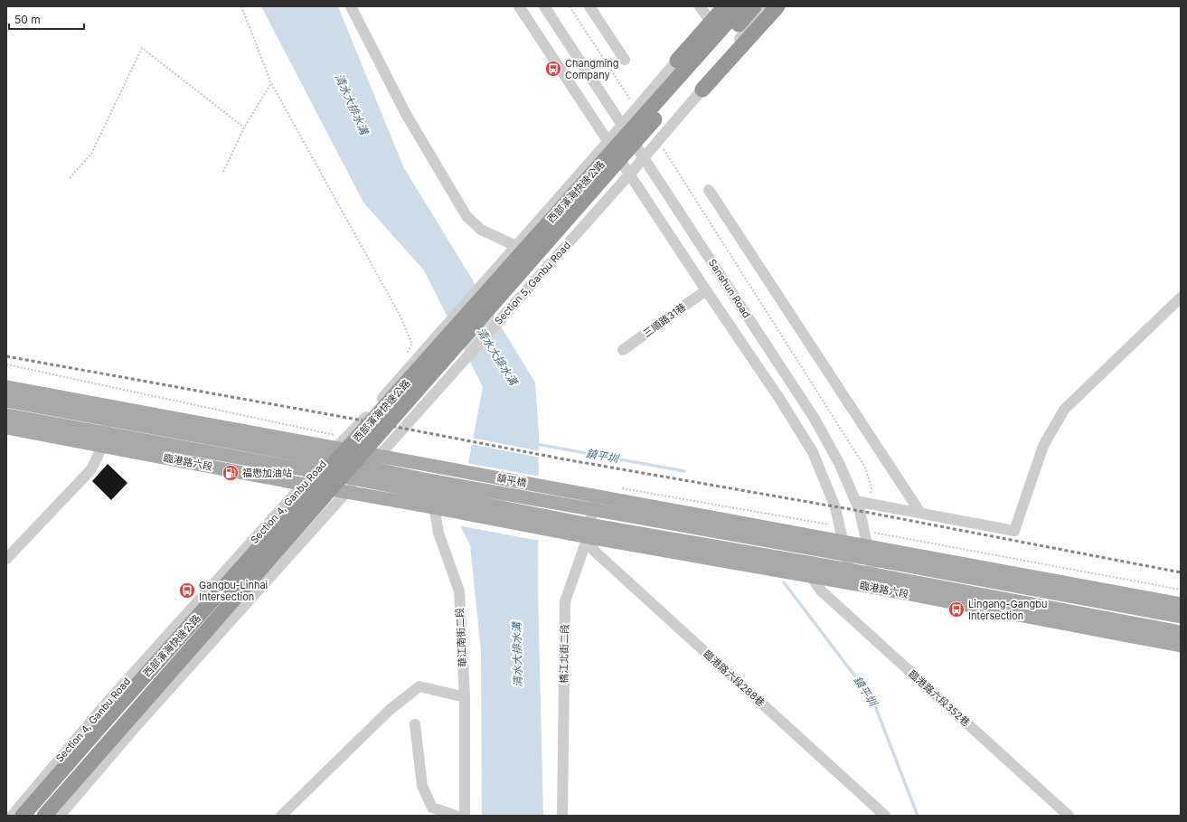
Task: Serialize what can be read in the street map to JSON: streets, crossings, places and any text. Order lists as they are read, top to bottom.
{
  "streets": {
    "highway": ["西部濱海快速公路"],
    "main road": ["臨港路六段", "鎮平橋"],
    "street": [
      "Section 5, Ganbu Road",
      "Sanshun Road",
      "三順路31巷",
      "Section 4, Ganbu Road",
      "華江南街二段",
      "橋江北街二段",
      "臨港路六段288巷",
      "臨港路六段352巷"
    ]
  },
  "crossings": [
    ["Section 5, Ganbu Road", "Sanshun Road"],
    ["Section 5, Ganbu Road", "臨港路六段"],
    ["Sanshun Road", "三順路31巷"],
    ["Sanshun Road", "臨港路六段"],
    ["臨港路六段", "Section 4, Ganbu Road"],
    ["臨港路六段", "華江南街二段"],
    ["臨港路六段", "橋江北街二段"],
    ["臨港路六段", "臨港路六段288巷"],
    ["臨港路六段", "臨港路六段352巷"],
    ["鎮平橋", "華江南街二段"],
    ["鎮平橋", "橋江北街二段"],
    ["橋江北街二段", "臨港路六段288巷"]
  ],
  "water": ["清水大排水溝", "鎮平圳"],
  "places": {
    "bus stop": ["Changming Company", "Gangbu-Linhai Intersection", "Lingang-Gangbu Intersection"],
    "fuel station": ["福懋加油站"]
  },
  "scale_bar": "50 m"
}
